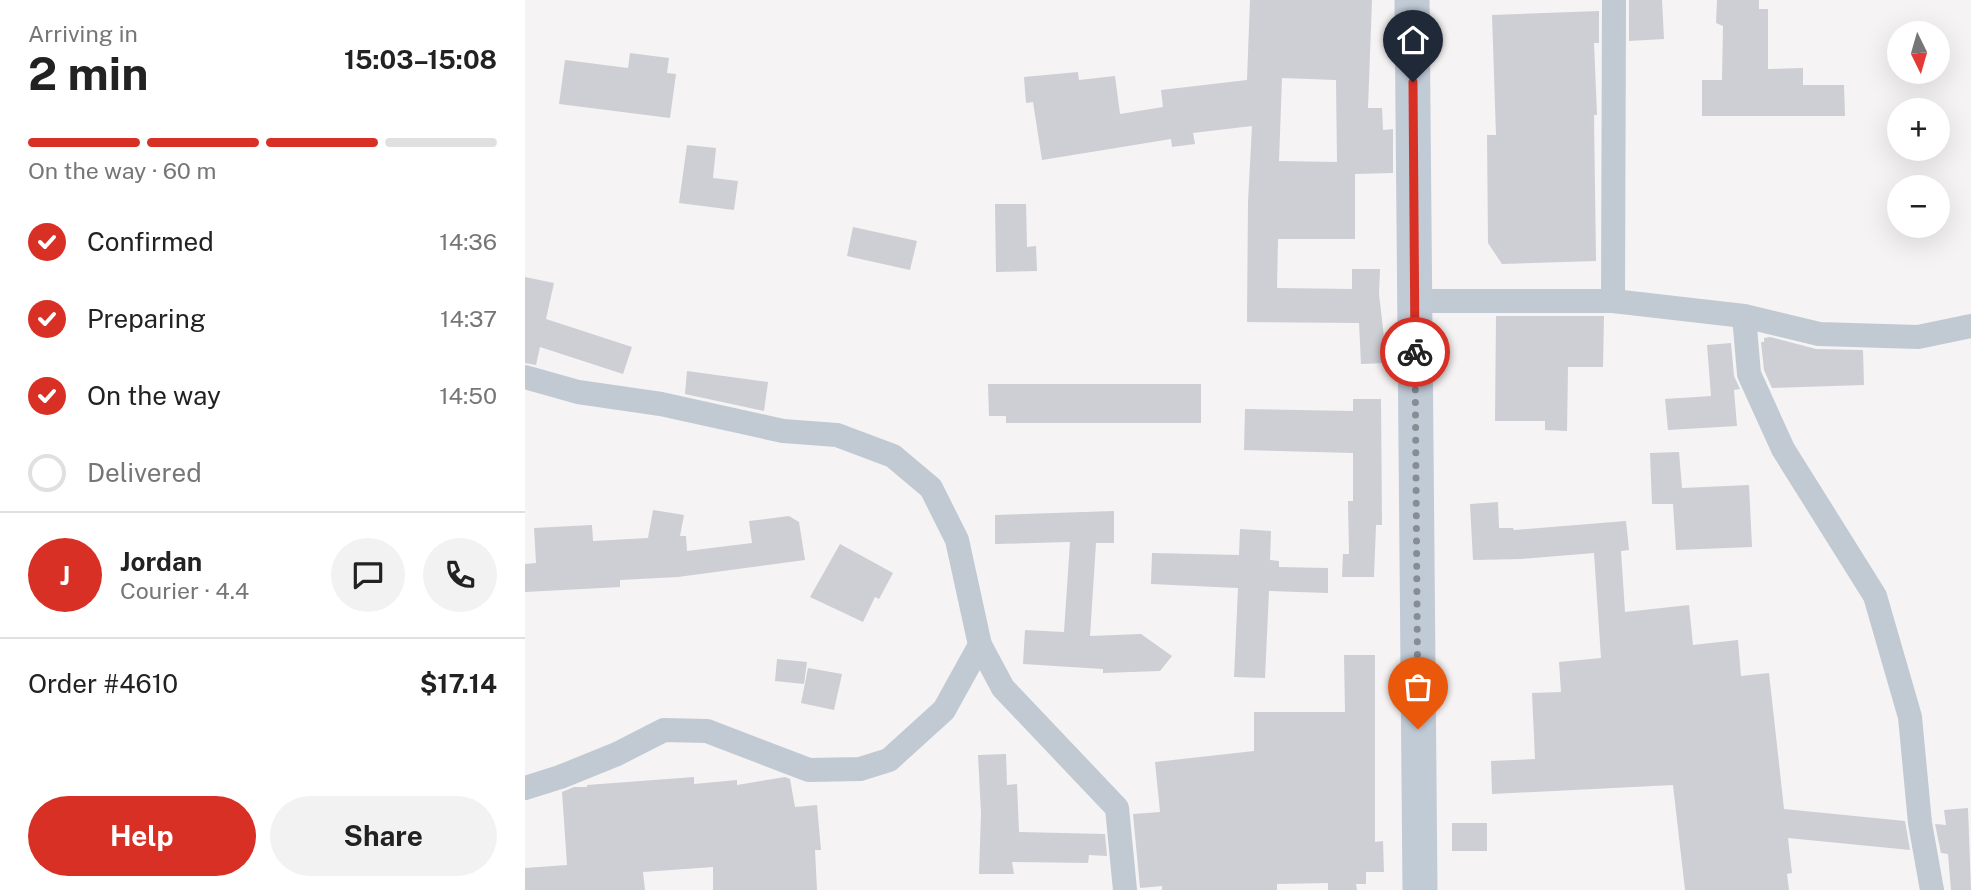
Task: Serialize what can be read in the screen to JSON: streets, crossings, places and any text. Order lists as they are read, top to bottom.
{
  "north": "bottom",
  "page": {
    "heading": ["2 min", "Arriving in", "15:03–15:08"],
    "panel": [
      "Jordan",
      "Courier · 4.4",
      "Order #4610",
      "$17.14"
    ],
    "map_buttons": ["+", "−"],
    "bar": "On the way · 60 m",
    "list": [
      ["Confirmed", "14:36"],
      ["Preparing", "14:37"],
      ["On the way", "14:50"],
      "Delivered"
    ],
    "round": "J",
    "buttons": ["Help", "Share"]
  }
}
